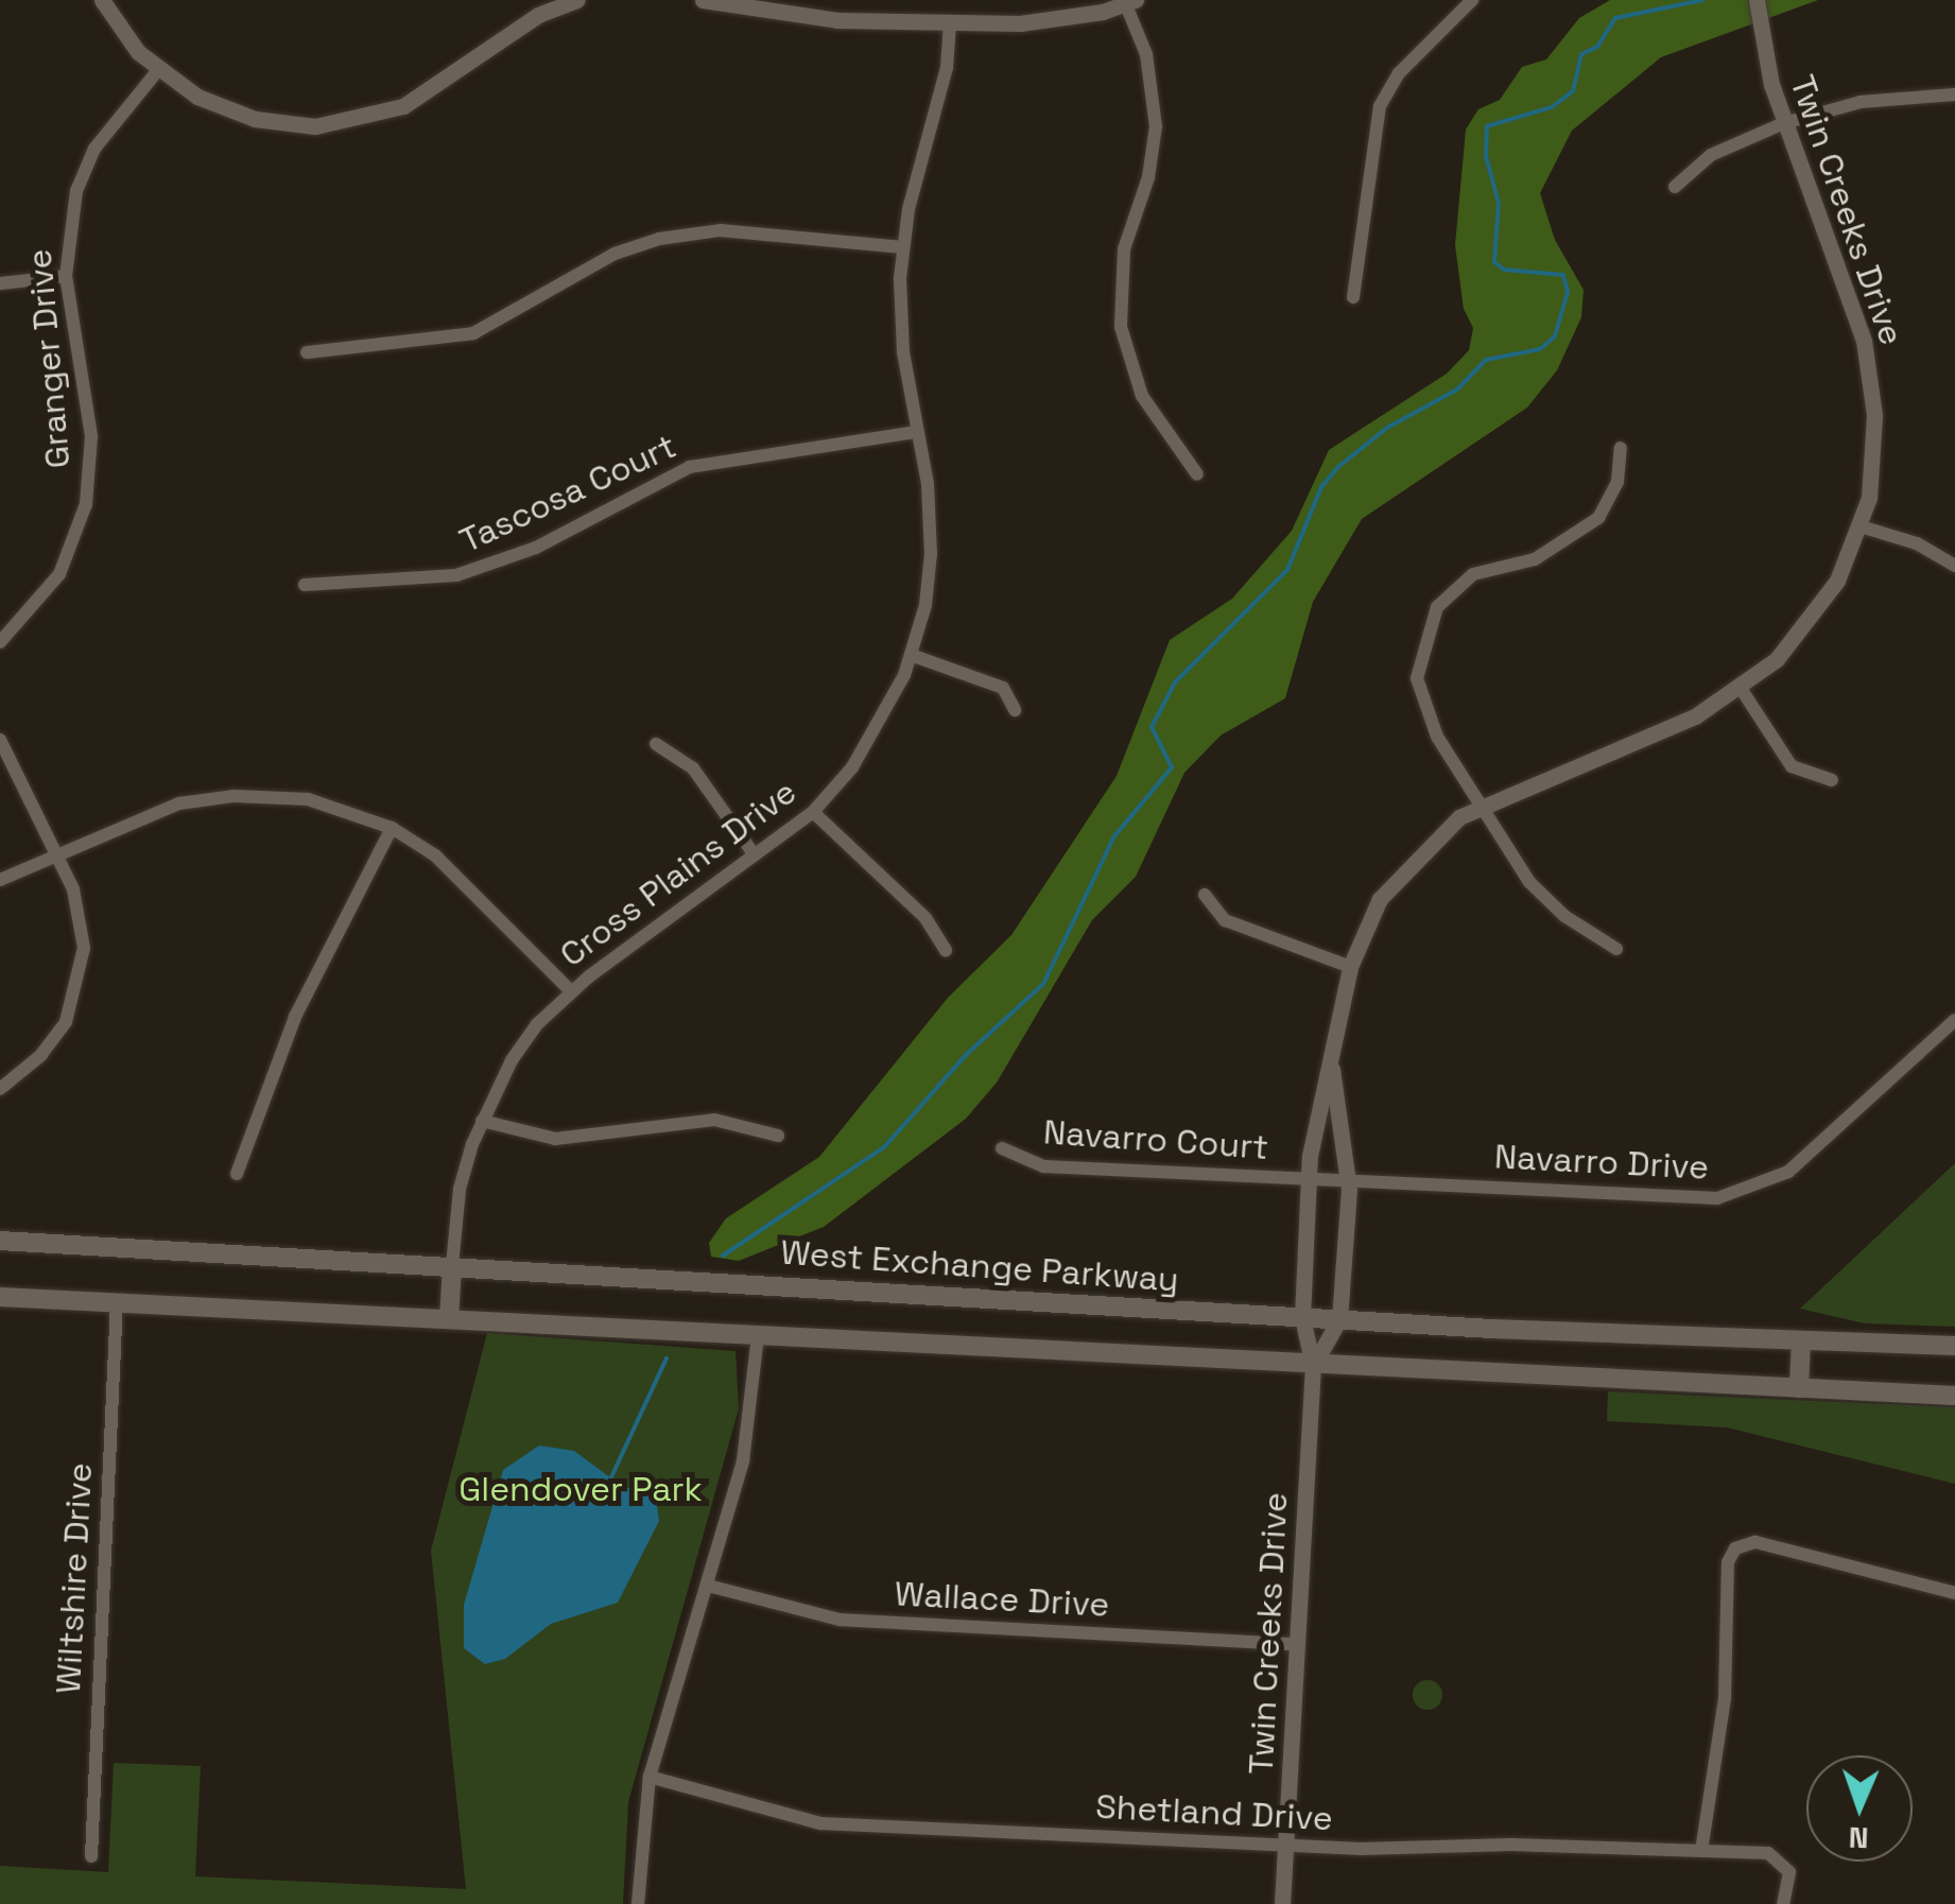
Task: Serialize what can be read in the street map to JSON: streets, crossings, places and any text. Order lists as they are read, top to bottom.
{
  "streets": {
    "main road": ["West Exchange Parkway"],
    "street": [
      "Twin Creeks Drive",
      "Granger Drive",
      "Tascosa Court",
      "Cross Plains Drive",
      "Navarro Court",
      "Navarro Drive",
      "Wiltshire Drive",
      "Wallace Drive",
      "Shetland Drive"
    ]
  },
  "crossings": [
    ["Twin Creeks Drive", "Navarro Court"],
    ["Twin Creeks Drive", "Navarro Drive"],
    ["Twin Creeks Drive", "West Exchange Parkway"],
    ["Twin Creeks Drive", "Wallace Drive"],
    ["Twin Creeks Drive", "Shetland Drive"],
    ["Tascosa Court", "Cross Plains Drive"],
    ["Cross Plains Drive", "West Exchange Parkway"],
    ["Navarro Court", "Navarro Drive"]
  ],
  "parks": ["Glendover Park"],
  "north": "bottom"
}
